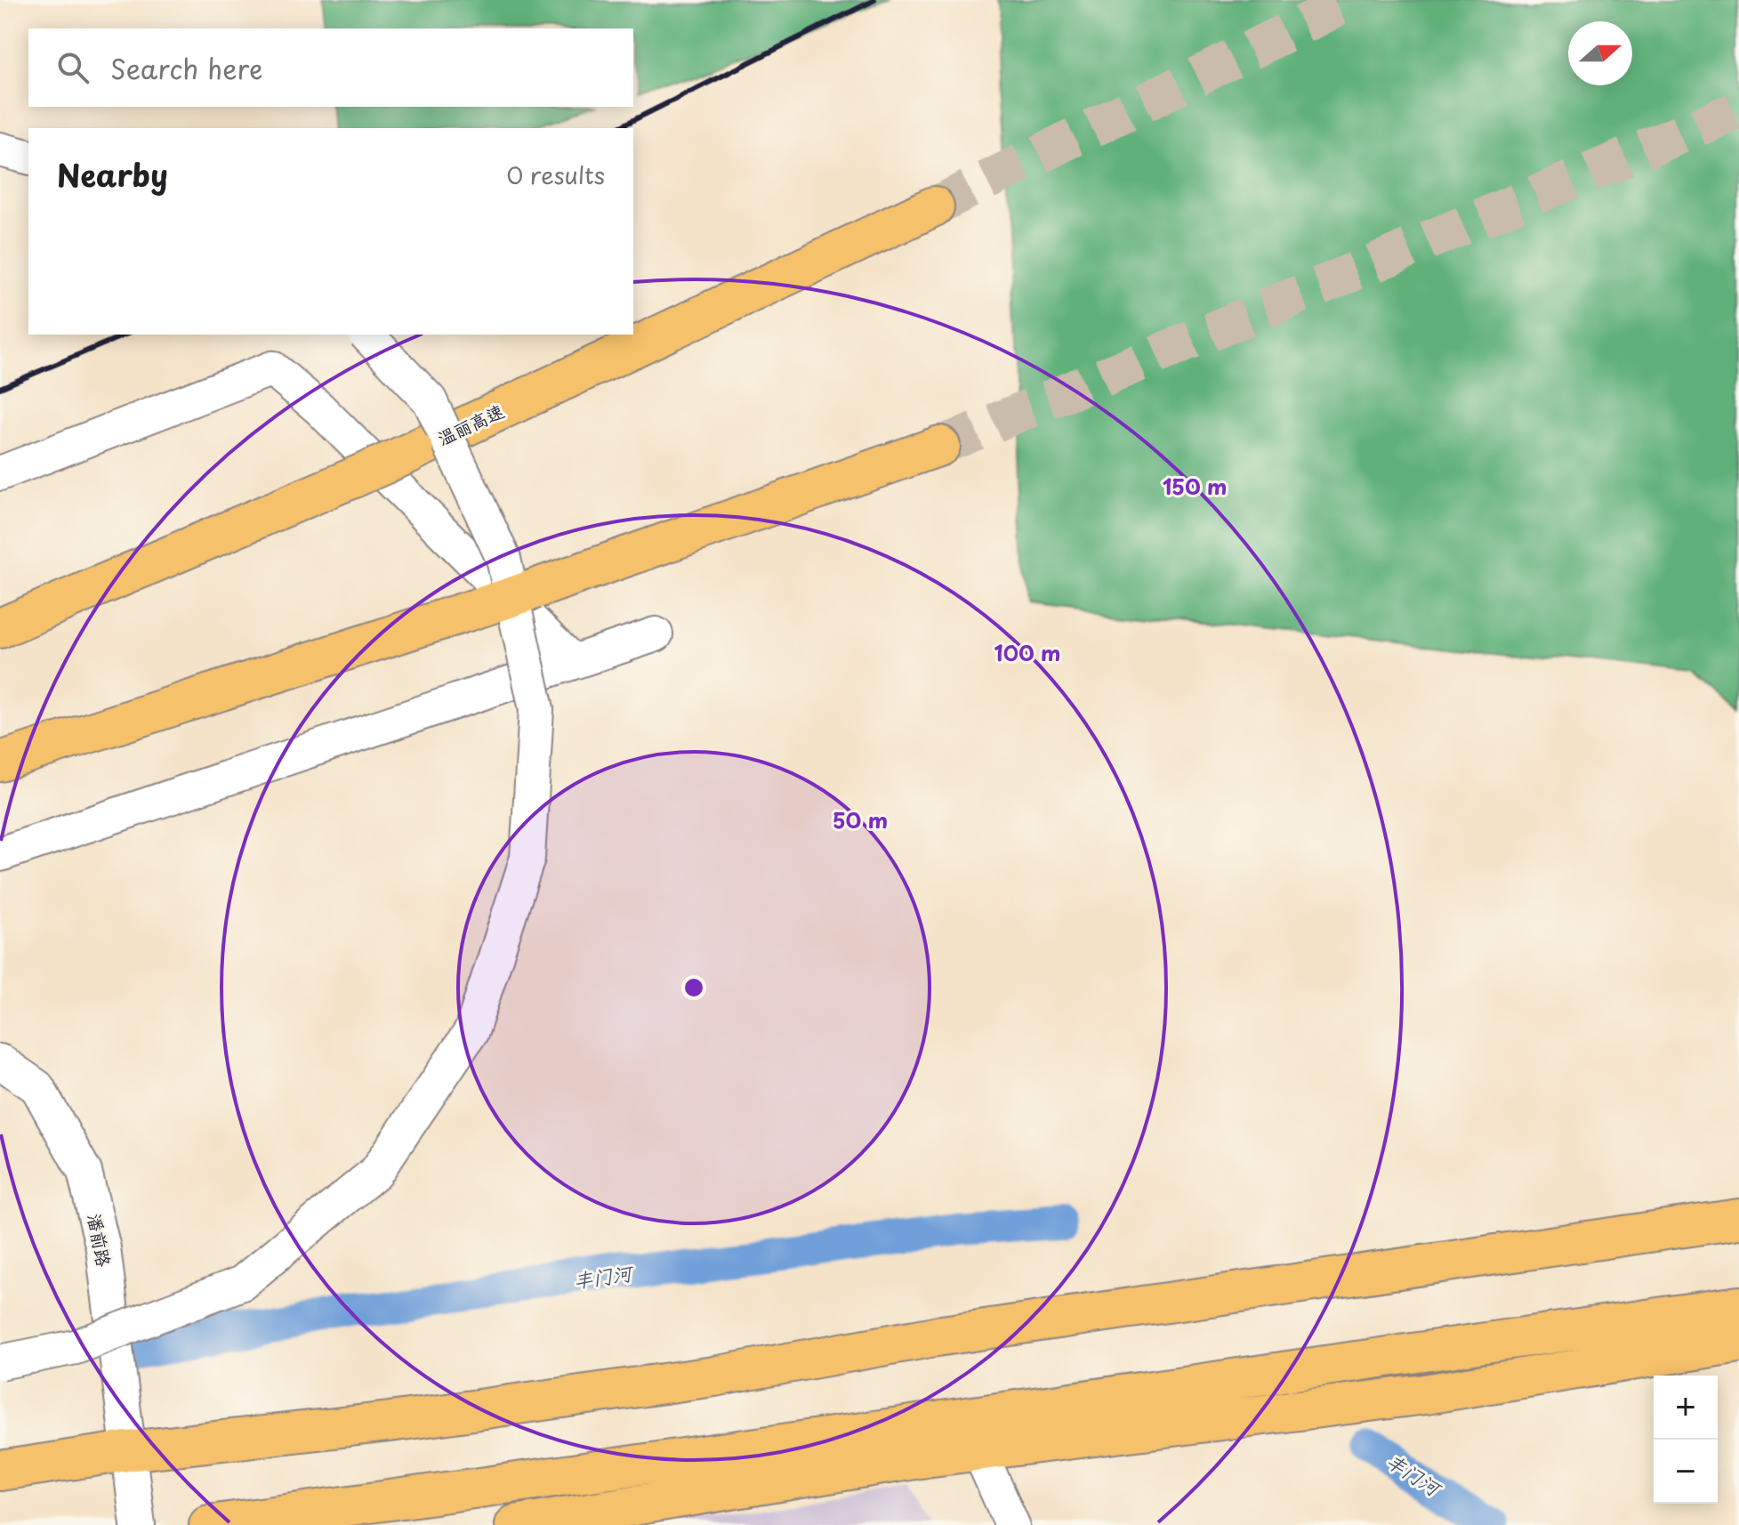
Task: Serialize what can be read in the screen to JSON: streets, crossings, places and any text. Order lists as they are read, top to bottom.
{
  "streets": {
    "highway": ["温丽高速"],
    "street": ["潘前路"]
  },
  "water": ["丰门河"],
  "north": "right",
  "page": {
    "search": "Search here",
    "heading": ["Nearby", "0 results"],
    "map_buttons": ["+", "−"]
  },
  "rings": ["150 m", "100 m", "50 m"]
}
